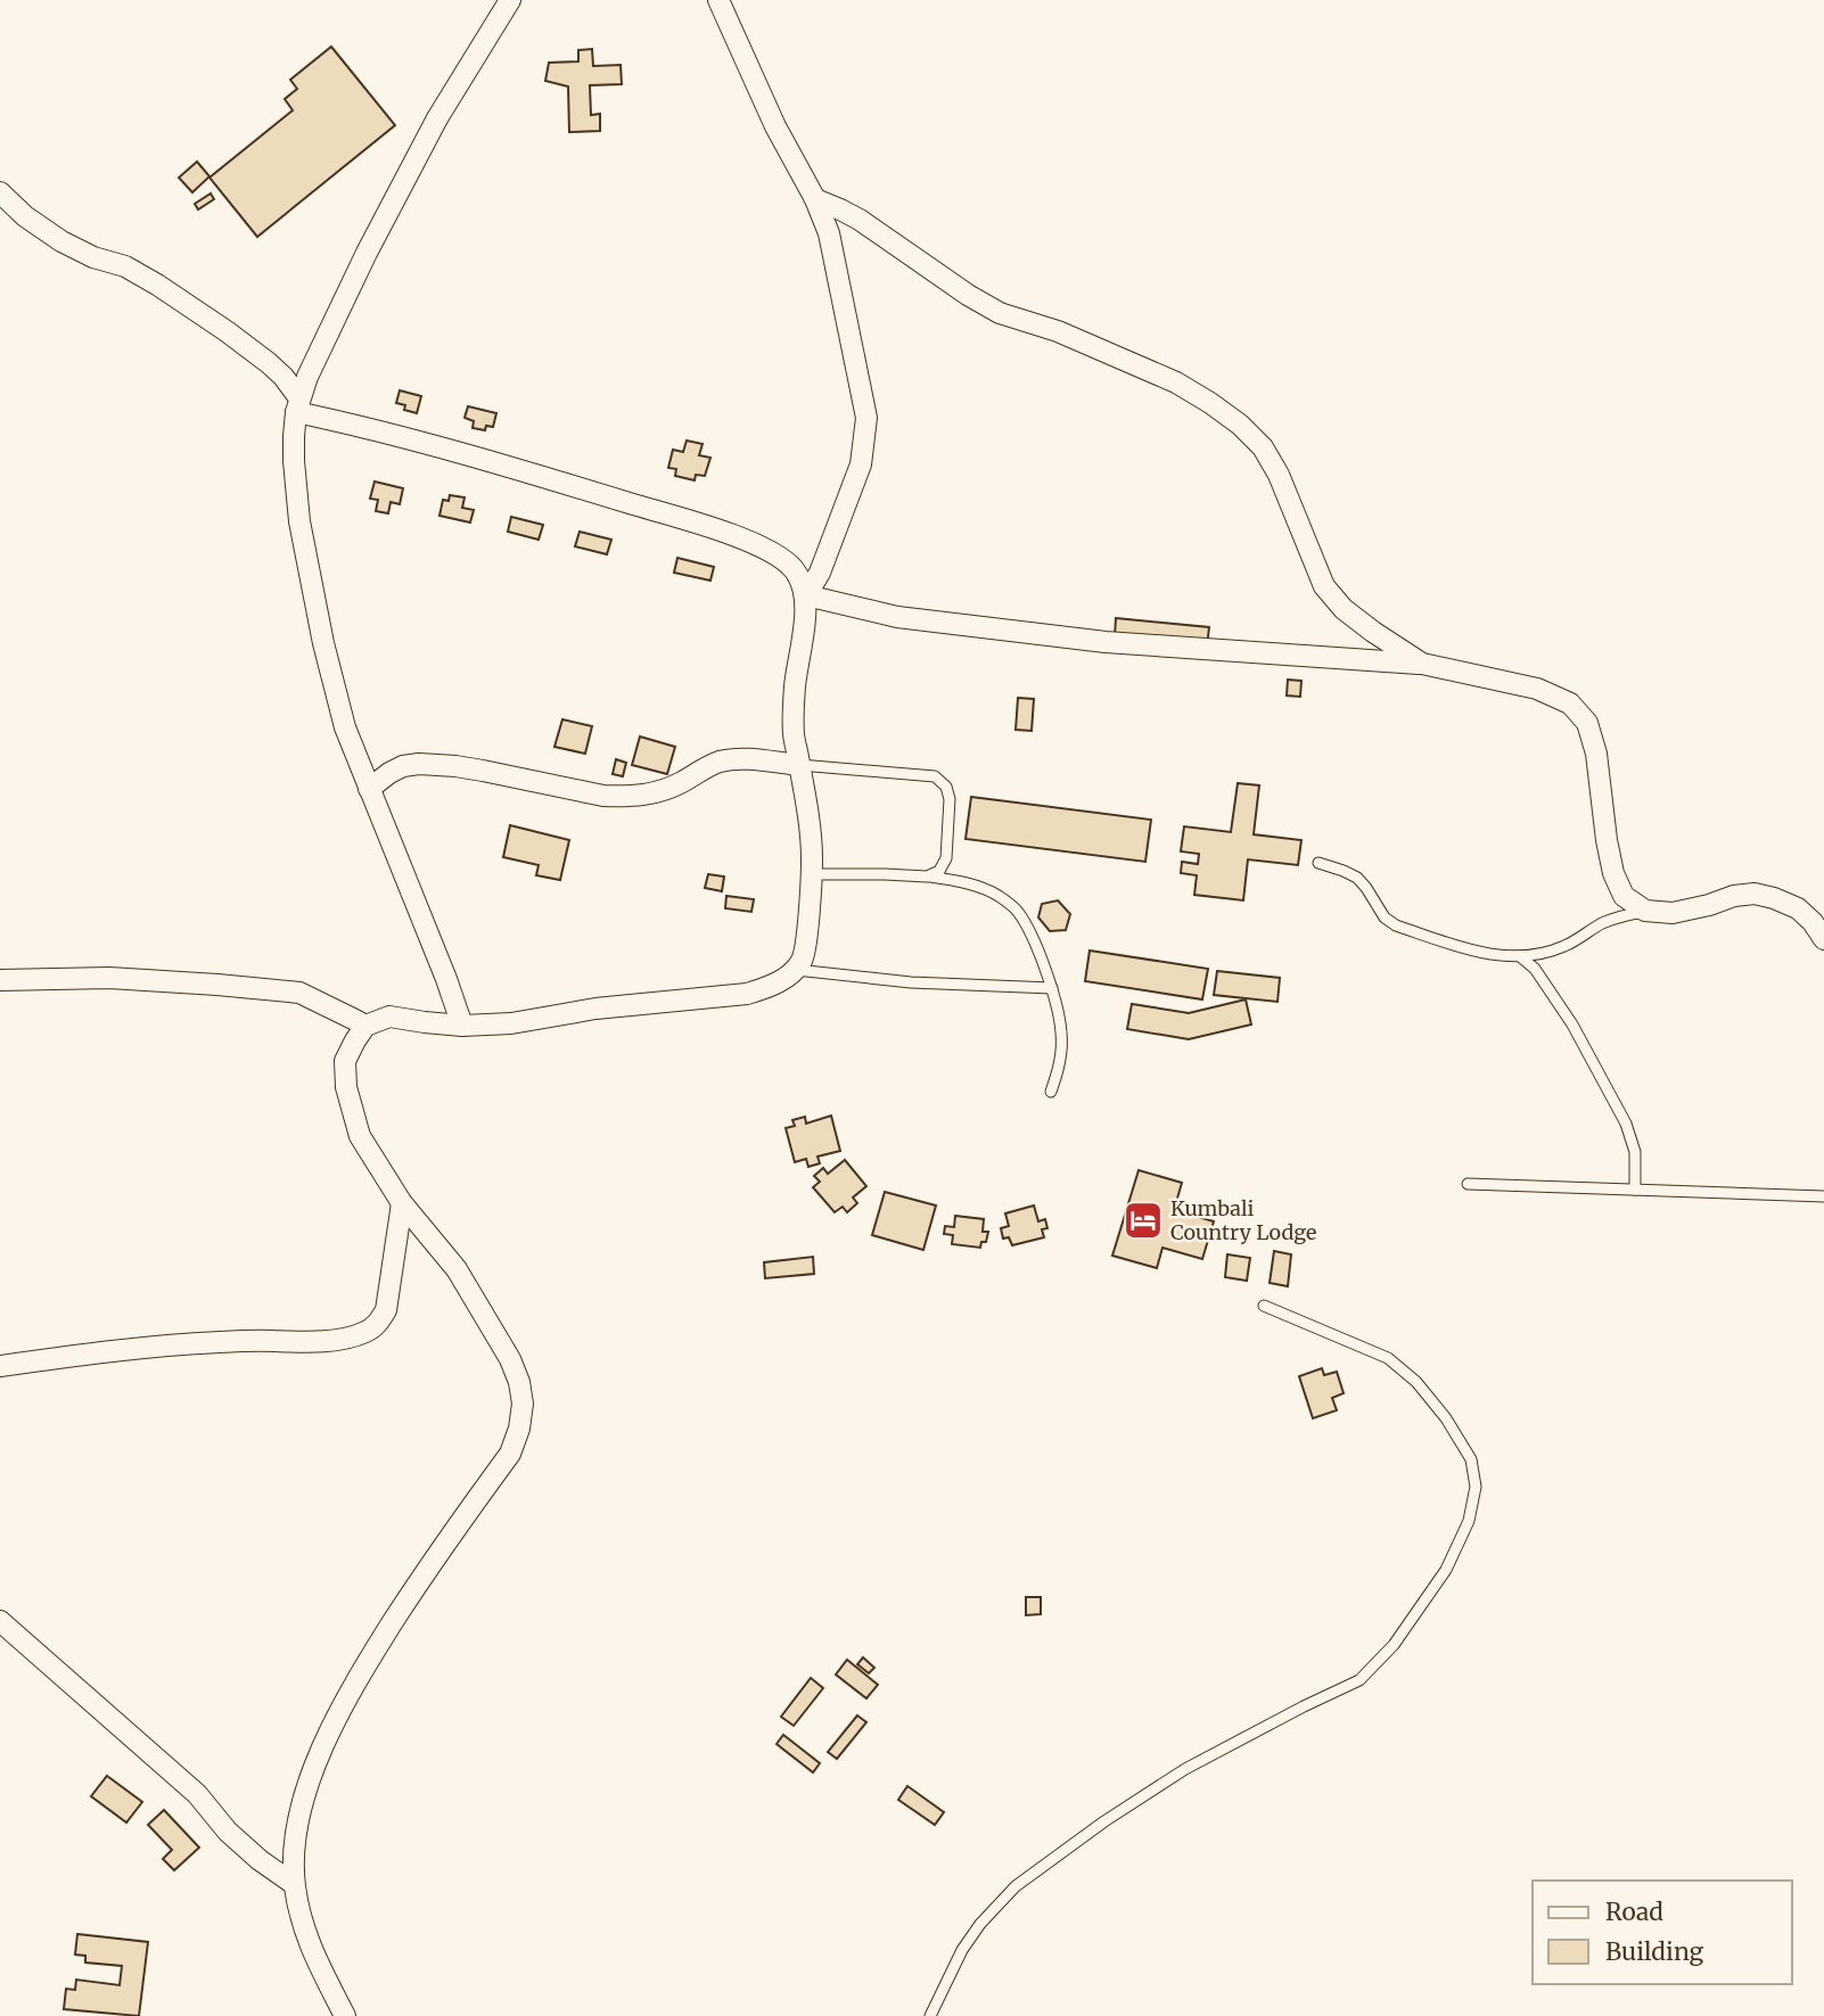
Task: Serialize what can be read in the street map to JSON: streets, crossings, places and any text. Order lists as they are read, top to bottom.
{
  "places": {
    "hotel": ["Kumbali Country Lodge"]
  },
  "legend": ["Road", "Building"]
}
